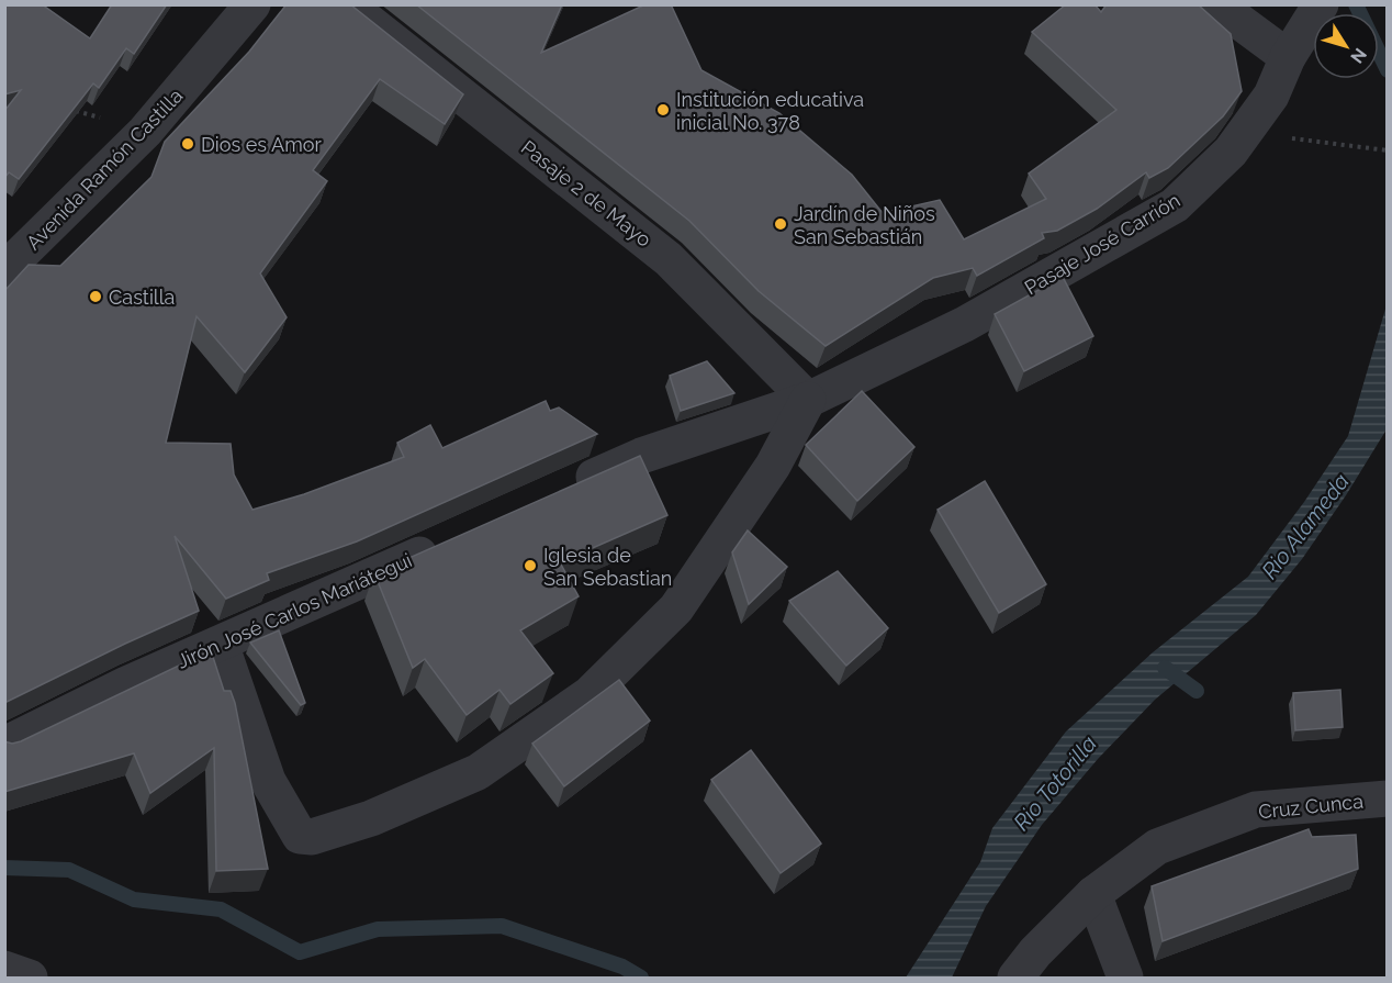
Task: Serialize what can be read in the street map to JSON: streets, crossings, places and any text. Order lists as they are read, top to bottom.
{
  "streets": {
    "street": [
      "Avenida Ramón Castilla",
      "Pasaje 2 de Mayo",
      "Pasaje José Carrión",
      "Jirón José Carlos Mariátegui",
      "Cruz Cunca"
    ]
  },
  "crossings": [
    ["Pasaje 2 de Mayo", "Pasaje José Carrión"]
  ],
  "water": ["Rio Alameda", "Rio Totorilla"],
  "places": [
    "Institución educativa inicial No. 378",
    "Dios es Amor",
    "Jardín de Niños San Sebastián",
    "Castilla",
    "Iglesia de San Sebastian"
  ],
  "north": "bottom right"
}
